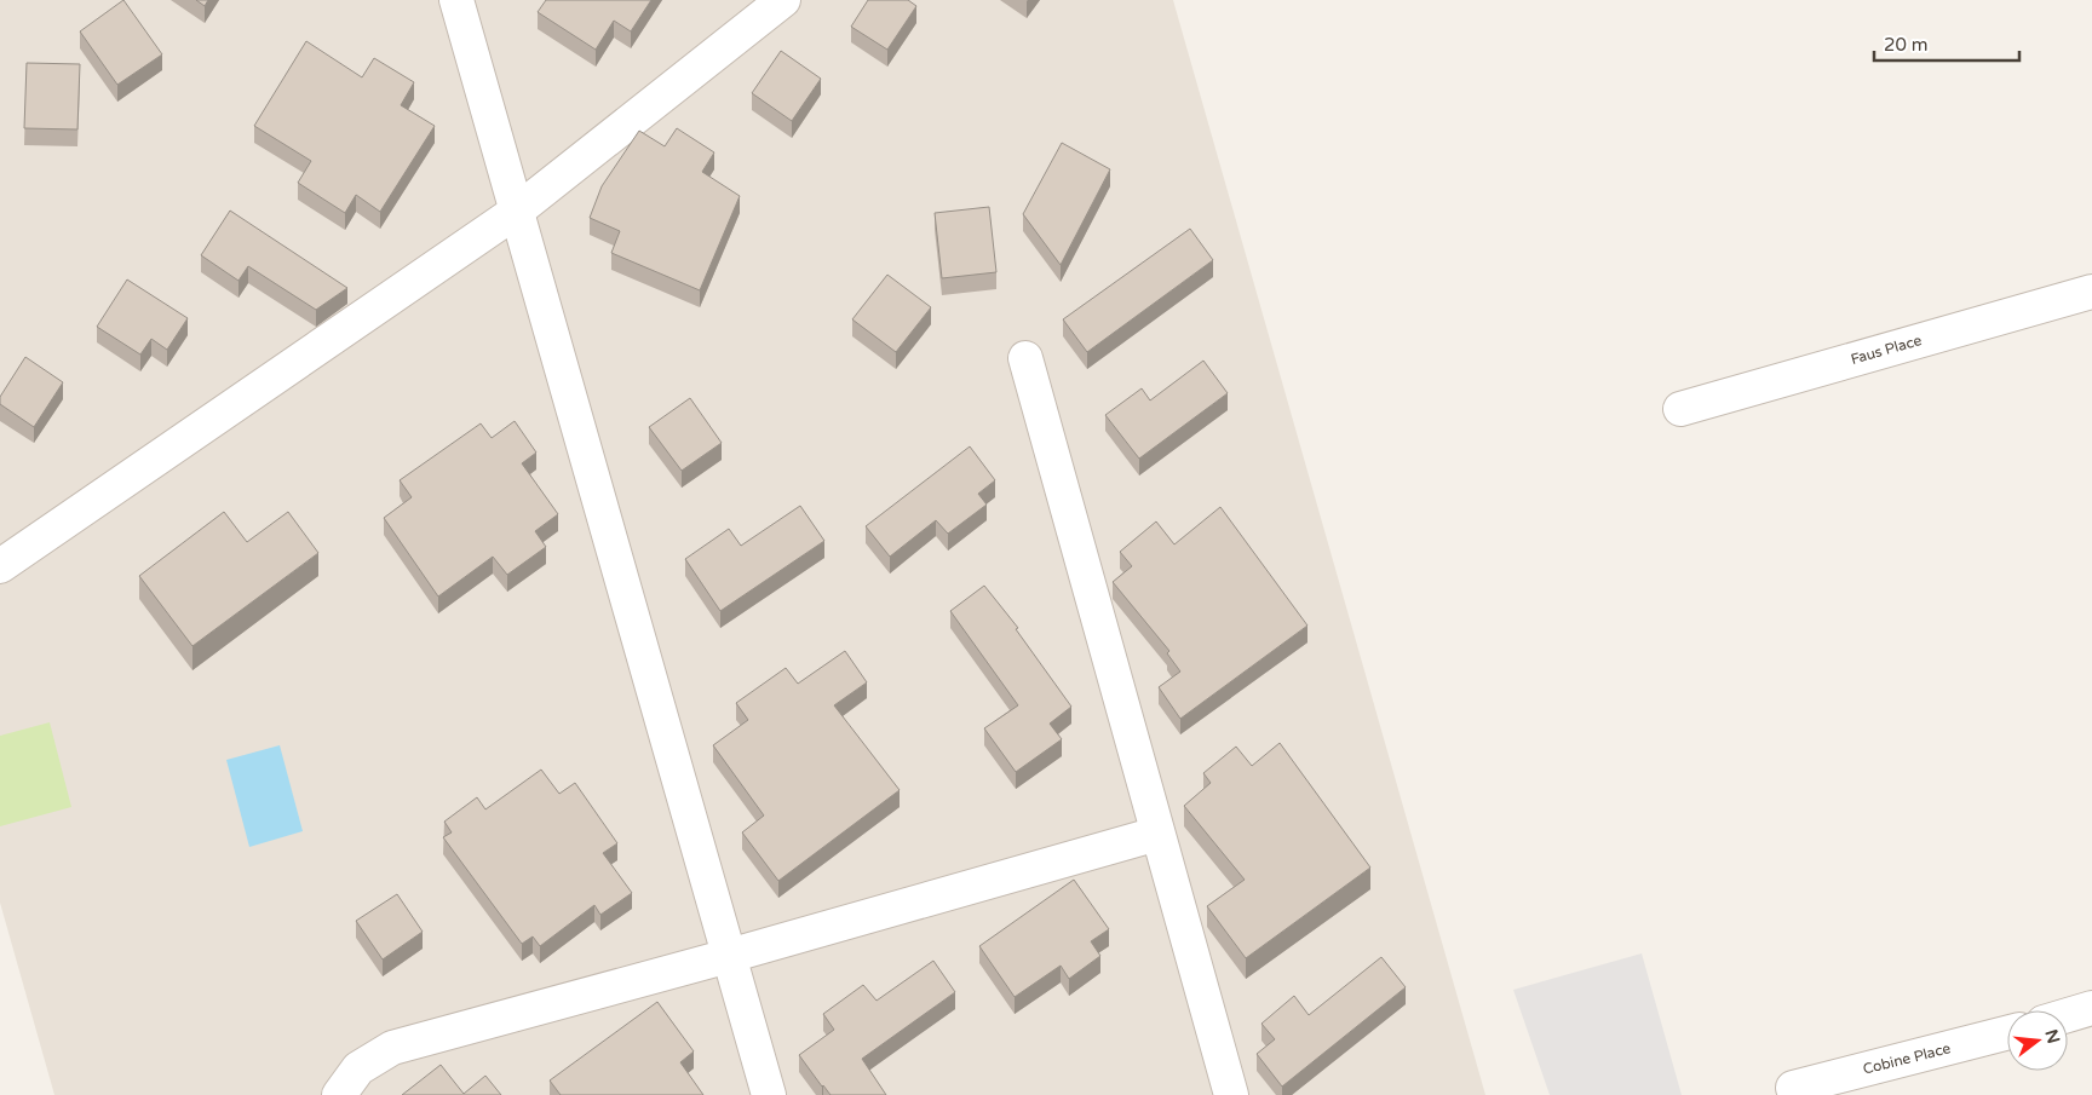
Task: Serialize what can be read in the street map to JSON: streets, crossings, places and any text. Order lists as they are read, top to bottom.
{
  "streets": {
    "street": ["Faus Place", "Cobine Place"]
  },
  "scale_bar": "20 m",
  "north": "right"
}
